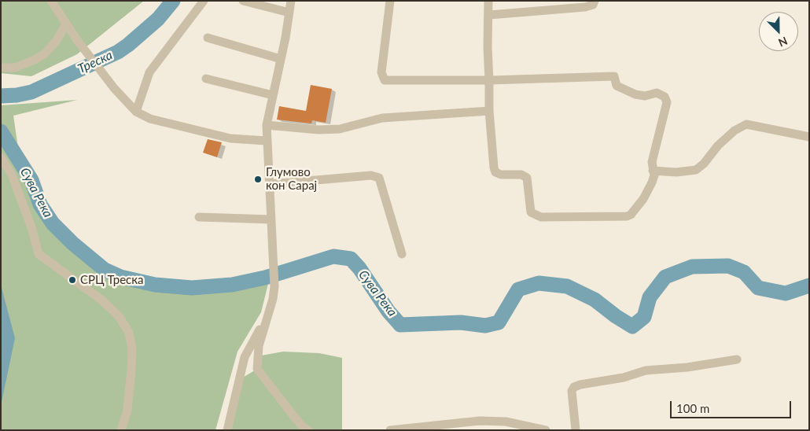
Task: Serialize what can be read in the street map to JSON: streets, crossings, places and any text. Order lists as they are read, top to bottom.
{
  "water": ["Треска", "Сува Река"],
  "places": ["Глумово кон Сарај", "СРЦ Треска"],
  "scale_bar": "100 m",
  "north": "bottom right"
}
